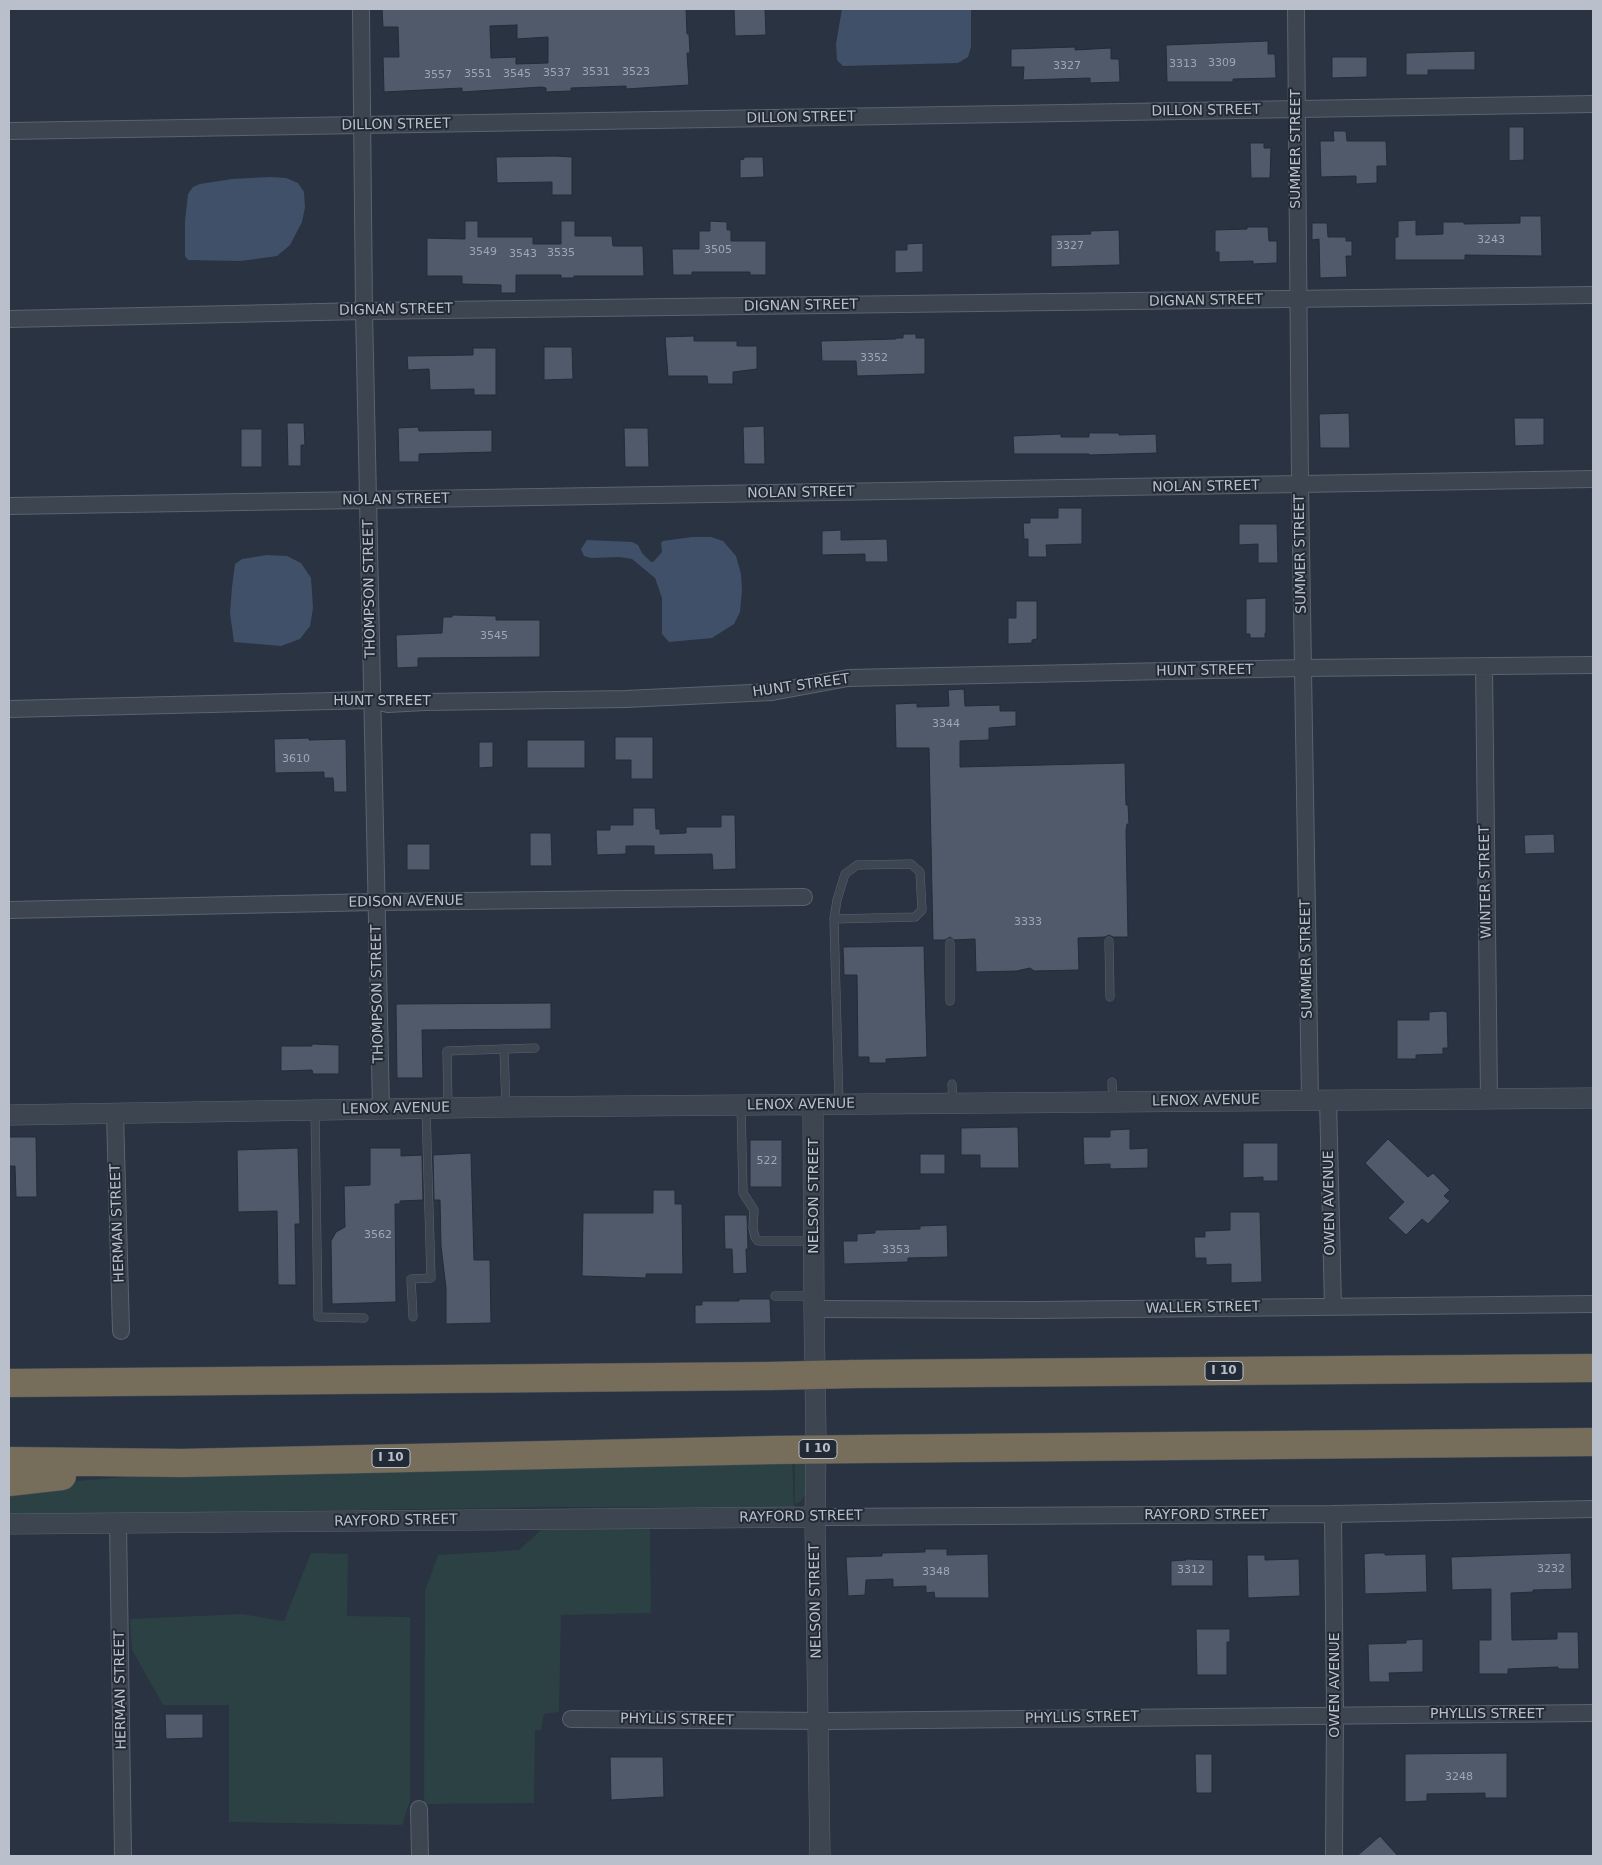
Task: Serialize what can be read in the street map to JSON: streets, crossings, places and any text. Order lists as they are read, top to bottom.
{
  "streets": {
    "highway": ["I 10"],
    "street": [
      "DILLON STREET",
      "SUMMER STREET",
      "DIGNAN STREET",
      "NOLAN STREET",
      "THOMPSON STREET",
      "HUNT STREET",
      "WINTER STREET",
      "EDISON AVENUE",
      "LENOX AVENUE",
      "NELSON STREET",
      "OWEN AVENUE",
      "HERMAN STREET",
      "WALLER STREET",
      "RAYFORD STREET",
      "PHYLLIS STREET"
    ]
  },
  "crossings": [
    ["DILLON STREET", "SUMMER STREET"],
    ["DILLON STREET", "THOMPSON STREET"],
    ["SUMMER STREET", "DIGNAN STREET"],
    ["SUMMER STREET", "NOLAN STREET"],
    ["SUMMER STREET", "HUNT STREET"],
    ["SUMMER STREET", "LENOX AVENUE"],
    ["SUMMER STREET", "OWEN AVENUE"],
    ["DIGNAN STREET", "THOMPSON STREET"],
    ["NOLAN STREET", "THOMPSON STREET"],
    ["THOMPSON STREET", "HUNT STREET"],
    ["THOMPSON STREET", "EDISON AVENUE"],
    ["THOMPSON STREET", "LENOX AVENUE"],
    ["HUNT STREET", "WINTER STREET"],
    ["WINTER STREET", "LENOX AVENUE"],
    ["LENOX AVENUE", "NELSON STREET"],
    ["LENOX AVENUE", "OWEN AVENUE"],
    ["LENOX AVENUE", "HERMAN STREET"],
    ["NELSON STREET", "WALLER STREET"],
    ["NELSON STREET", "RAYFORD STREET"],
    ["NELSON STREET", "PHYLLIS STREET"],
    ["OWEN AVENUE", "WALLER STREET"],
    ["OWEN AVENUE", "RAYFORD STREET"],
    ["OWEN AVENUE", "PHYLLIS STREET"],
    ["HERMAN STREET", "RAYFORD STREET"]
  ],
  "house_numbers": [
    "3309",
    "3313",
    "3327",
    "3531",
    "3523",
    "3537",
    "3551",
    "3545",
    "3557",
    "3243",
    "3327",
    "3505",
    "3549",
    "3535",
    "3543",
    "3352",
    "3545",
    "3344",
    "3610",
    "3333",
    "522",
    "3562",
    "3353",
    "3232",
    "3312",
    "3348",
    "3248"
  ]
}
